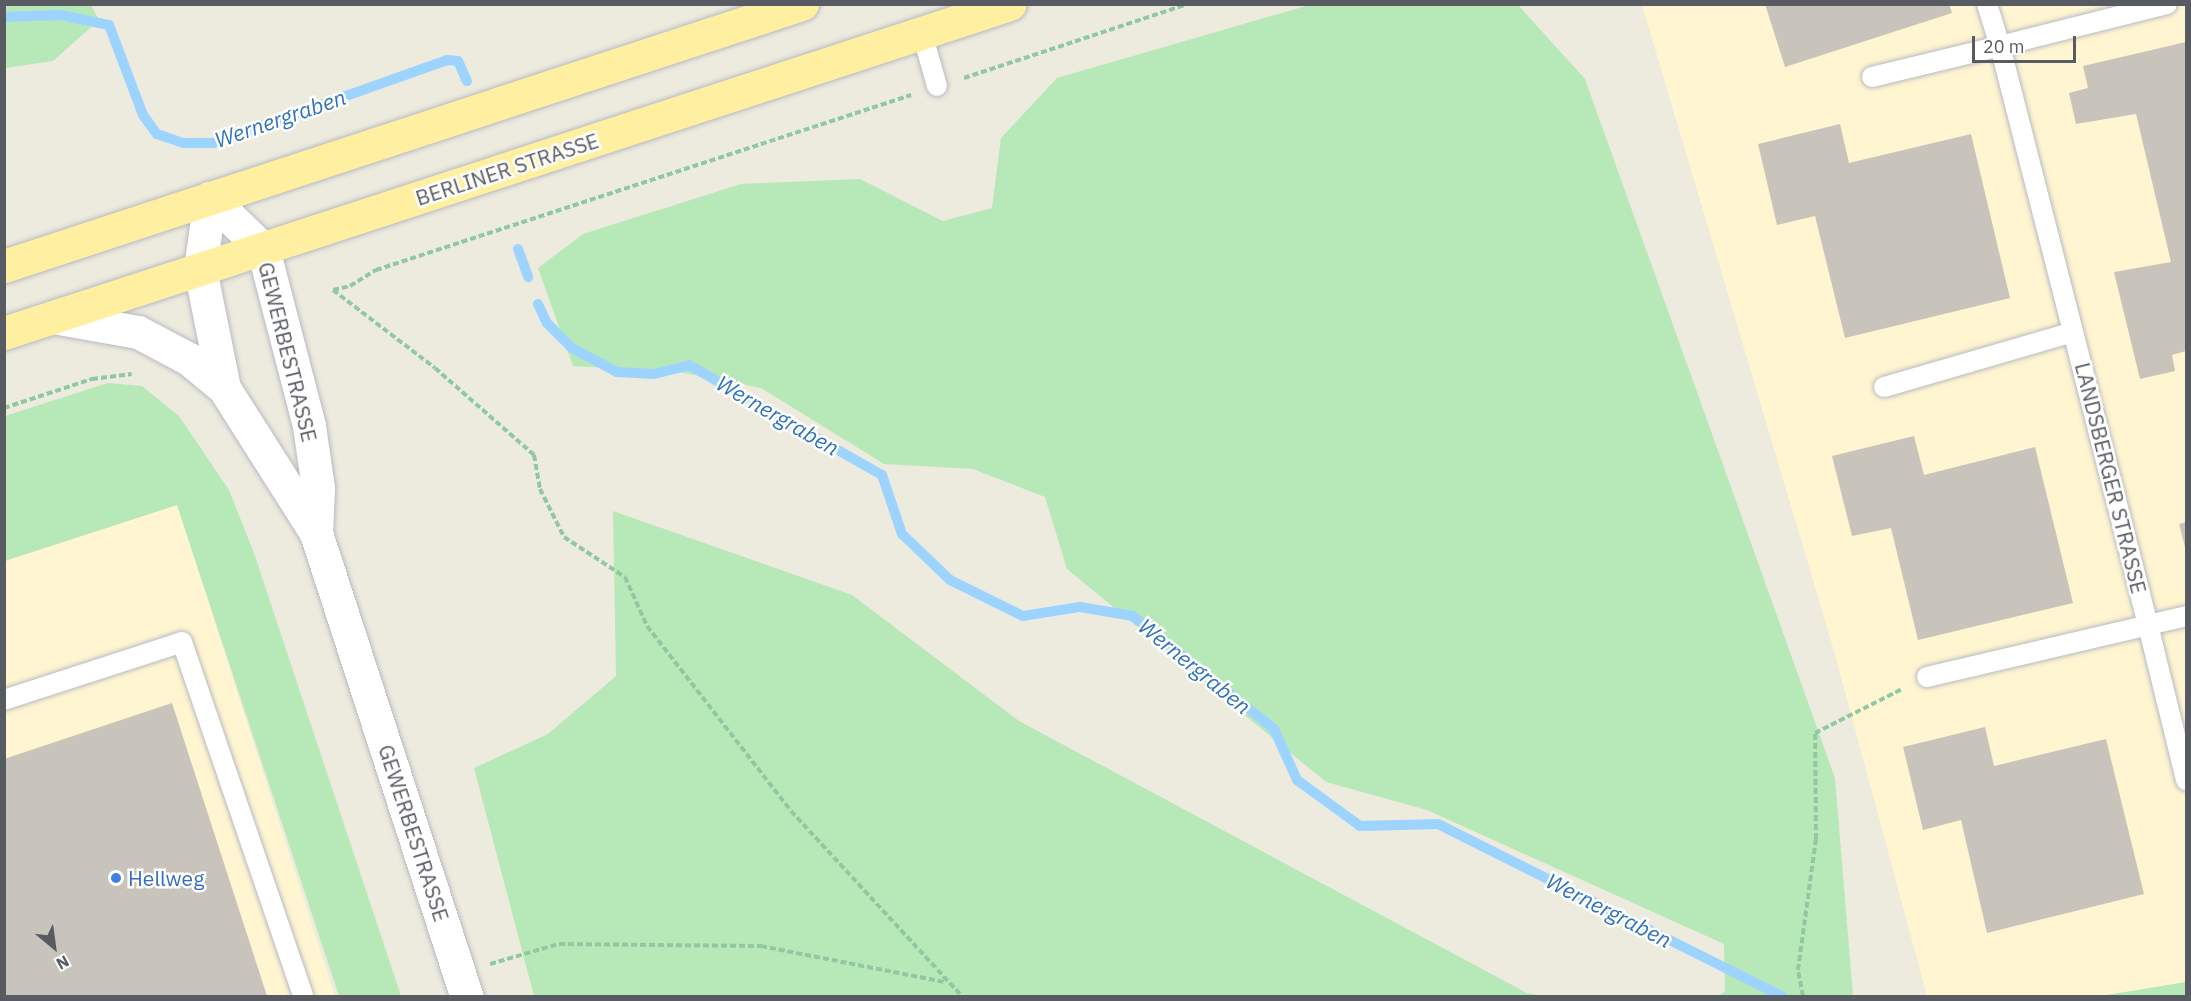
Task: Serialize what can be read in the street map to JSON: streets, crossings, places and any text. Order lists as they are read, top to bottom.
{
  "streets": {
    "main road": ["BERLINER STRASSE"],
    "street": ["GEWERBESTRASSE"],
    "lane": ["LANDSBERGER STRASSE"]
  },
  "crossings": [
    ["BERLINER STRASSE", "GEWERBESTRASSE"]
  ],
  "water": ["Wernergraben"],
  "places": ["Hellweg"],
  "scale_bar": "20 m",
  "north": "bottom right"
}
